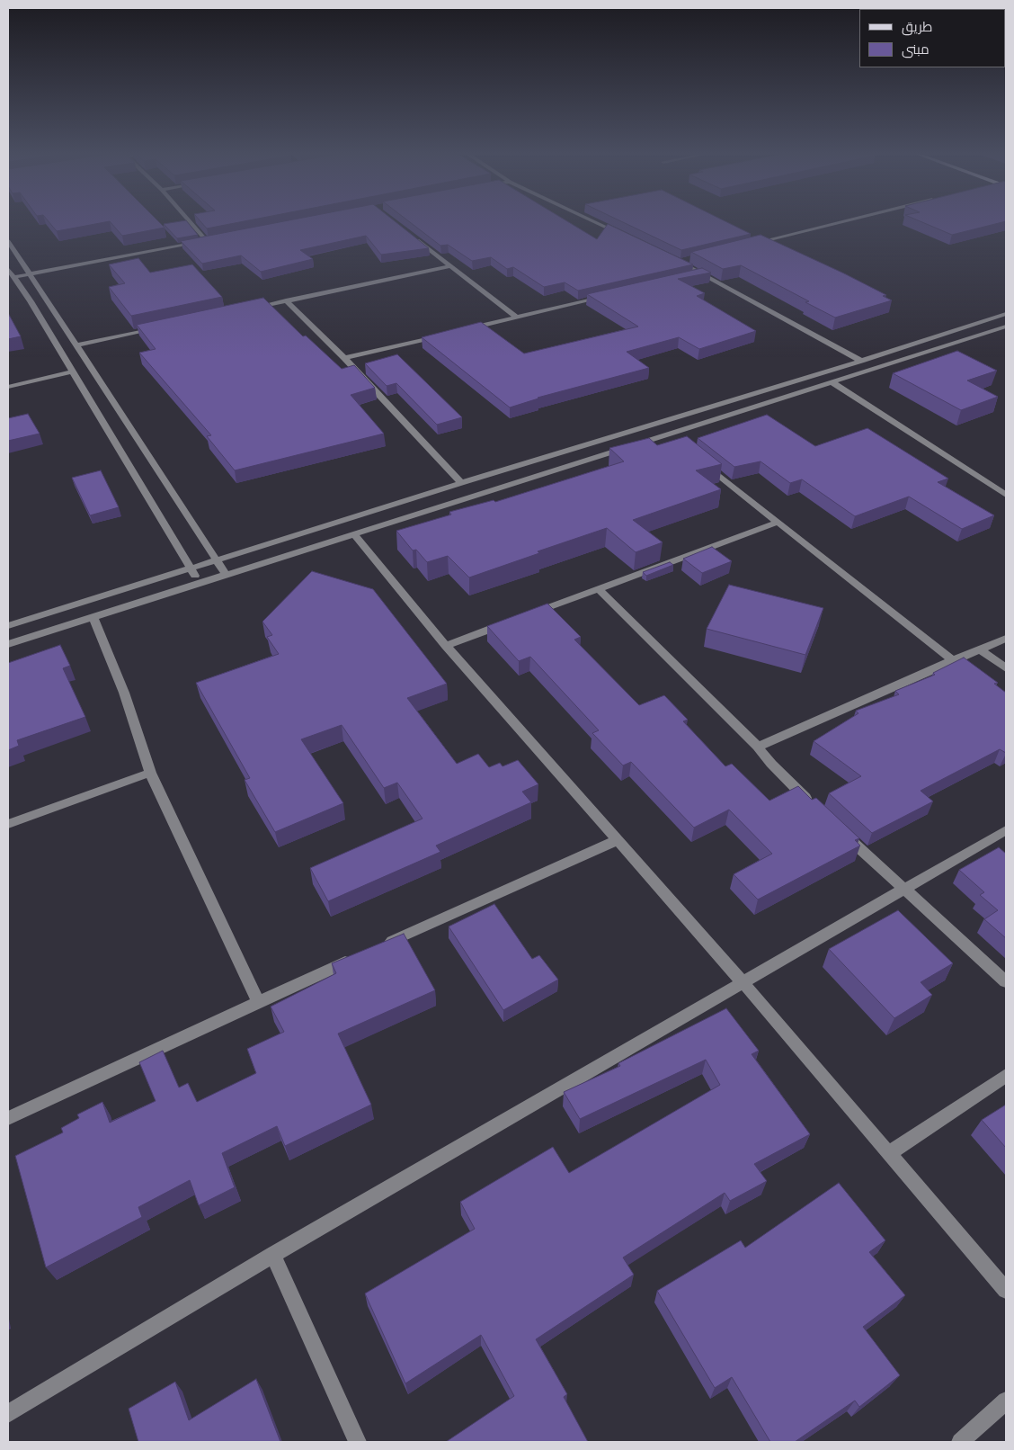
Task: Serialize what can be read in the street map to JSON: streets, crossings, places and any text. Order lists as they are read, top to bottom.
{
  "legend": ["طريق", "مبنى"]
}
